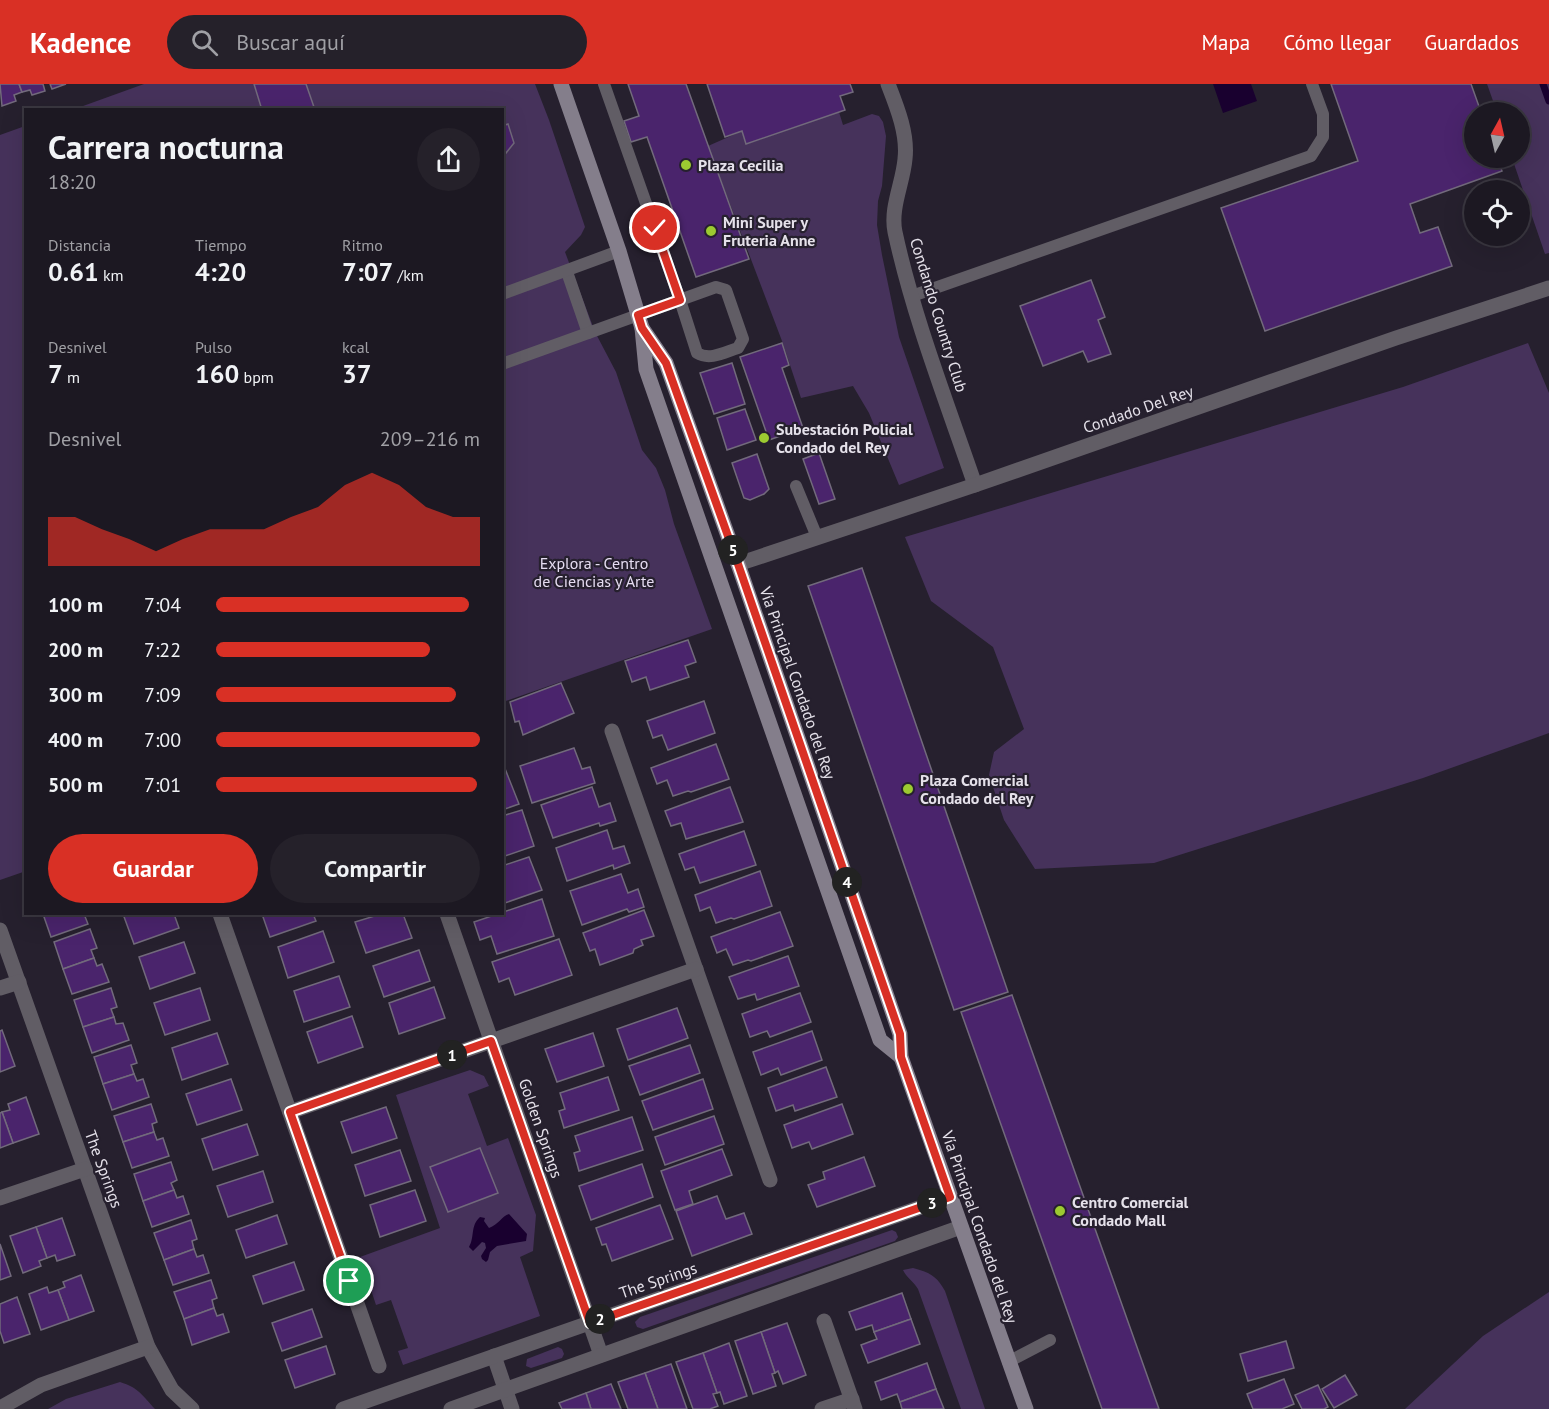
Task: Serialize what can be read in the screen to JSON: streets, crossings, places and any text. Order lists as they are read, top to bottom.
{
  "streets": {
    "street": [
      "Condando Country Club",
      "Condado Del Rey",
      "Vía Principal Condado del Rey",
      "Golden Springs",
      "The Springs"
    ]
  },
  "crossings": [
    ["Condando Country Club", "Condado Del Rey"],
    ["Condado Del Rey", "Vía Principal Condado del Rey"],
    ["Vía Principal Condado del Rey", "The Springs"],
    ["Golden Springs", "The Springs"]
  ],
  "parks": ["Explora - Centro de Ciencias y Arte"],
  "places": [
    "Plaza Cecilia",
    "Mini Super y Fruteria Anne",
    "Subestación Policial Condado del Rey",
    "Plaza Comercial Condado del Rey",
    "Centro Comercial Condado Mall"
  ],
  "north": "top",
  "page": {
    "header": "Kadence",
    "search": "Buscar aquí",
    "nav": ["Mapa", "Cómo llegar", "Guardados"],
    "heading": ["Carrera nocturna", "18:20"],
    "stats": [
      ["Distancia", "0.61 km"],
      ["Tiempo", "4:20"],
      ["Ritmo", "7:07 /km"],
      ["Desnivel", "7 m"],
      ["Pulso", "160 bpm"],
      ["kcal", "37"]
    ],
    "chart": ["Desnivel", "209–216 m"],
    "pins": [
      "5",
      "4",
      "1",
      "3",
      "2"
    ],
    "list": [
      {
        "name": "100 m",
        "note": "7:04"
      },
      {
        "name": "200 m",
        "note": "7:22"
      },
      {
        "name": "300 m",
        "note": "7:09"
      },
      {
        "name": "400 m",
        "note": "7:00"
      },
      {
        "name": "500 m",
        "note": "7:01"
      }
    ],
    "buttons": ["Guardar", "Compartir"]
  }
}
